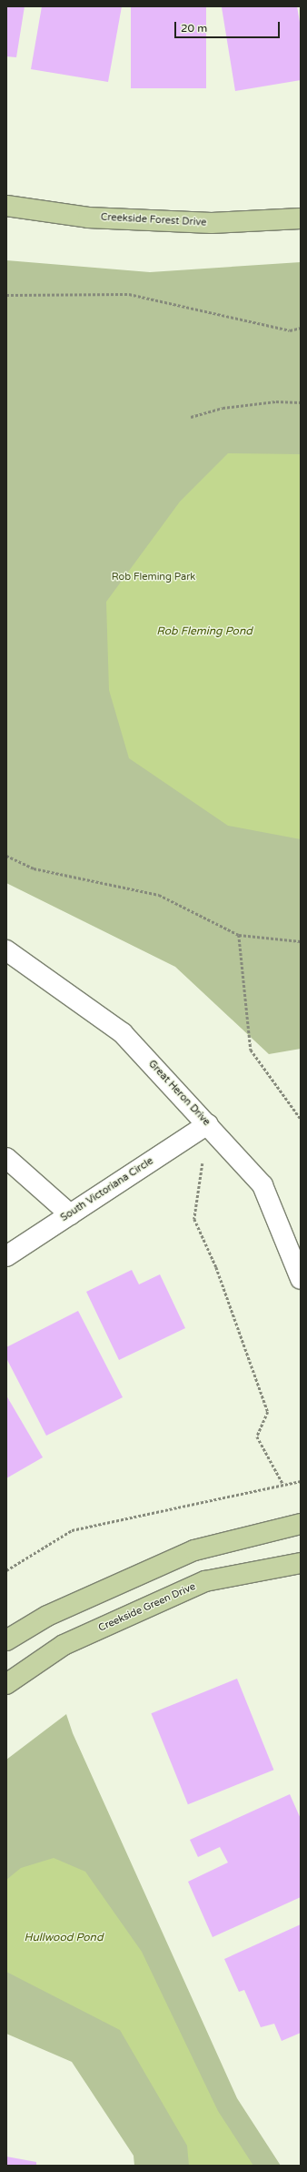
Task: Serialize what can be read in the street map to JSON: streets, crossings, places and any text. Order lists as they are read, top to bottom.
{
  "streets": {
    "main road": ["Creekside Forest Drive", "Creekside Green Drive"],
    "street": ["Great Heron Drive", "South Victoriana Circle"]
  },
  "crossings": [
    ["Great Heron Drive", "South Victoriana Circle"]
  ],
  "water": ["Rob Fleming Pond", "Hullwood Pond"],
  "parks": ["Rob Fleming Park"],
  "scale_bar": "20 m"
}
